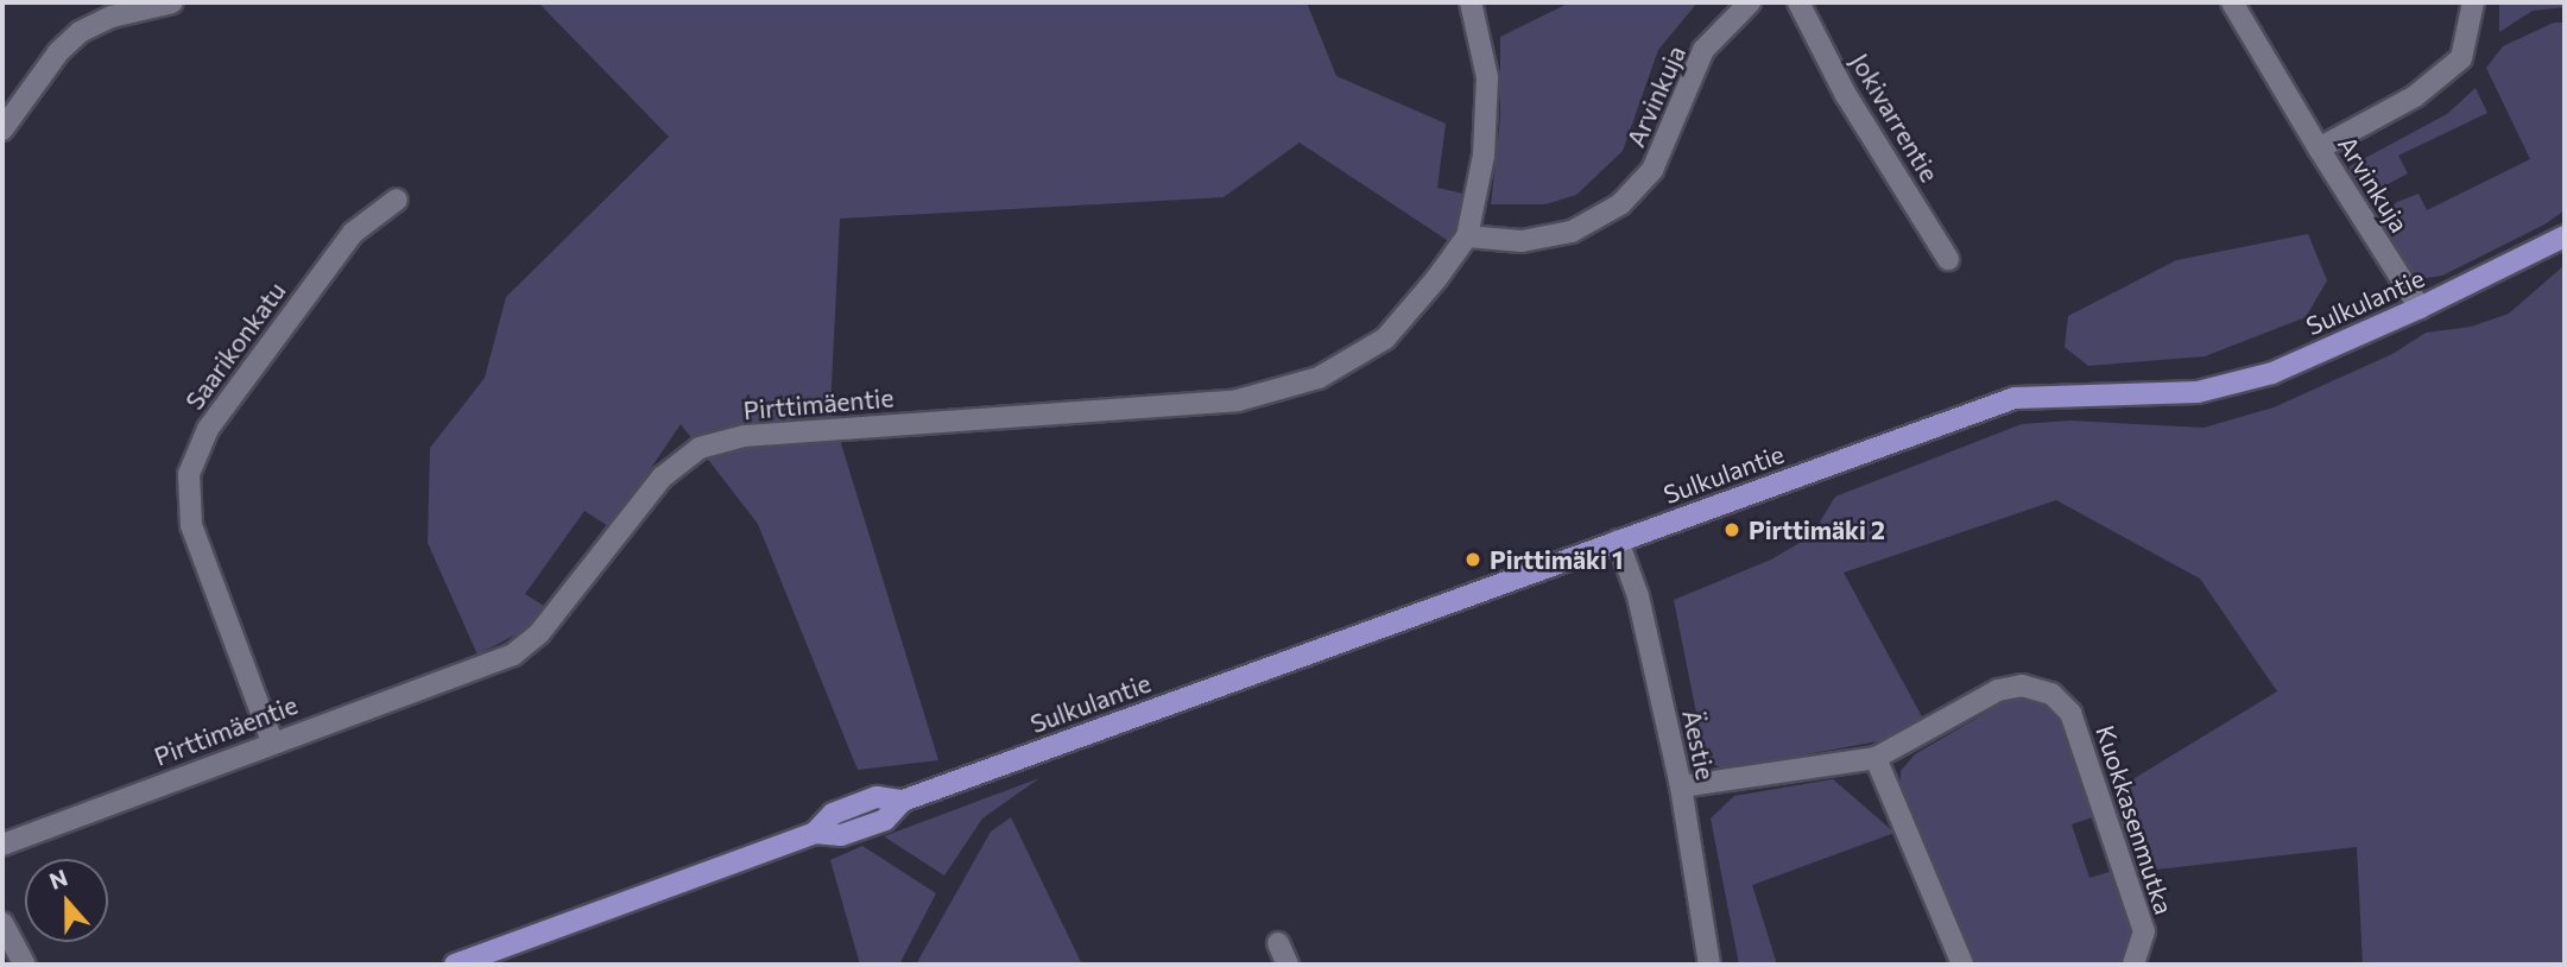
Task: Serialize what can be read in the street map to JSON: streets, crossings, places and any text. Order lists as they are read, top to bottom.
{
  "streets": {
    "main road": ["Sulkulantie"],
    "street": [
      "Arvinkuja",
      "Jokivarrentie",
      "Saarikonkatu",
      "Pirttimäentie",
      "Äestie",
      "Kuokkasenmutka"
    ]
  },
  "crossings": [
    ["Arvinkuja", "Sulkulantie"],
    ["Arvinkuja", "Pirttimäentie"],
    ["Sulkulantie", "Äestie"],
    ["Saarikonkatu", "Pirttimäentie"],
    ["Äestie", "Kuokkasenmutka"]
  ],
  "places": ["Pirttimäki 2", "Pirttimäki 1"],
  "north": "top"
}
